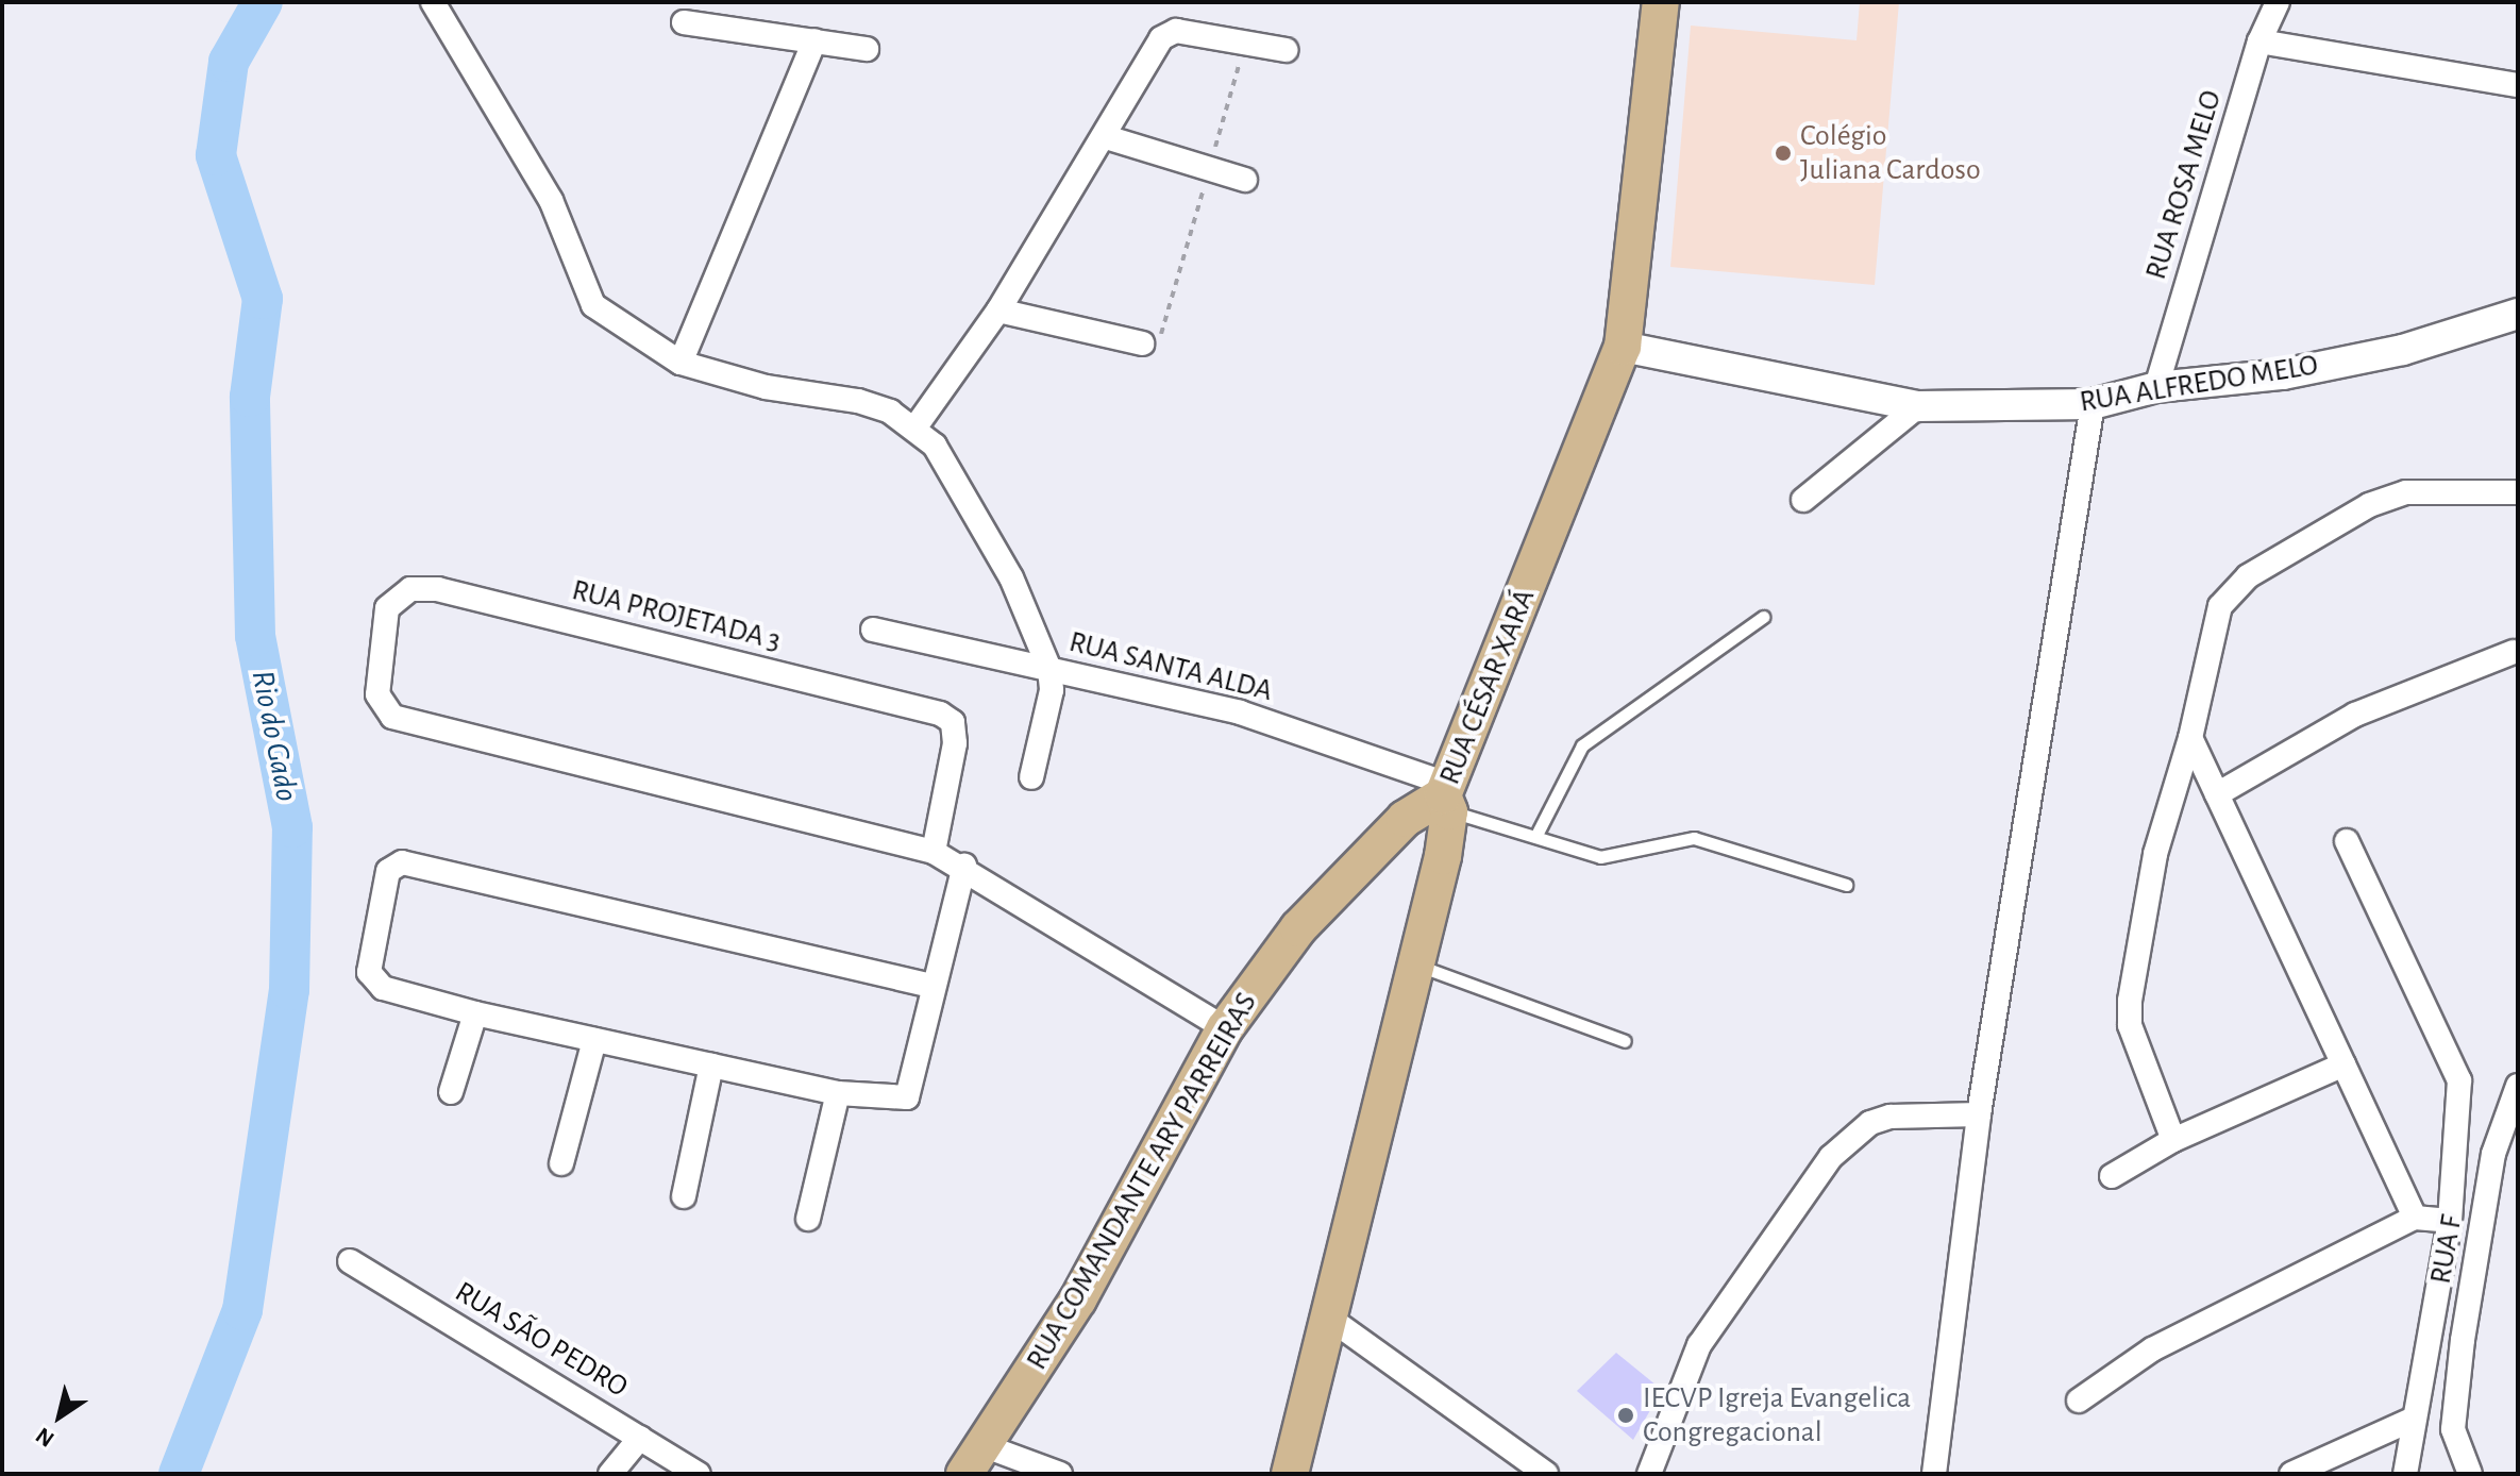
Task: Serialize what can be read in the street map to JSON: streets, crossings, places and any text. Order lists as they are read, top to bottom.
{
  "streets": {
    "main road": ["RUA CÉSAR XARÁ", "RUA COMANDANTE ARY PARREIRAS"],
    "street": [
      "RUA ROSA MELO",
      "RUA ALFREDO MELO",
      "RUA PROJETADA 3",
      "RUA SANTA ALDA",
      "RUA F",
      "RUA SÃO PEDRO"
    ]
  },
  "crossings": [
    ["RUA ROSA MELO", "RUA ALFREDO MELO"],
    ["RUA ALFREDO MELO", "RUA CÉSAR XARÁ"],
    ["RUA SANTA ALDA", "RUA CÉSAR XARÁ"],
    ["RUA SANTA ALDA", "RUA COMANDANTE ARY PARREIRAS"],
    ["RUA CÉSAR XARÁ", "RUA COMANDANTE ARY PARREIRAS"]
  ],
  "water": ["Rio do Gado"],
  "places": ["Colégio Juliana Cardoso", "IECVP Igreja Evangelica Congregacional"],
  "north": "bottom left"
}
